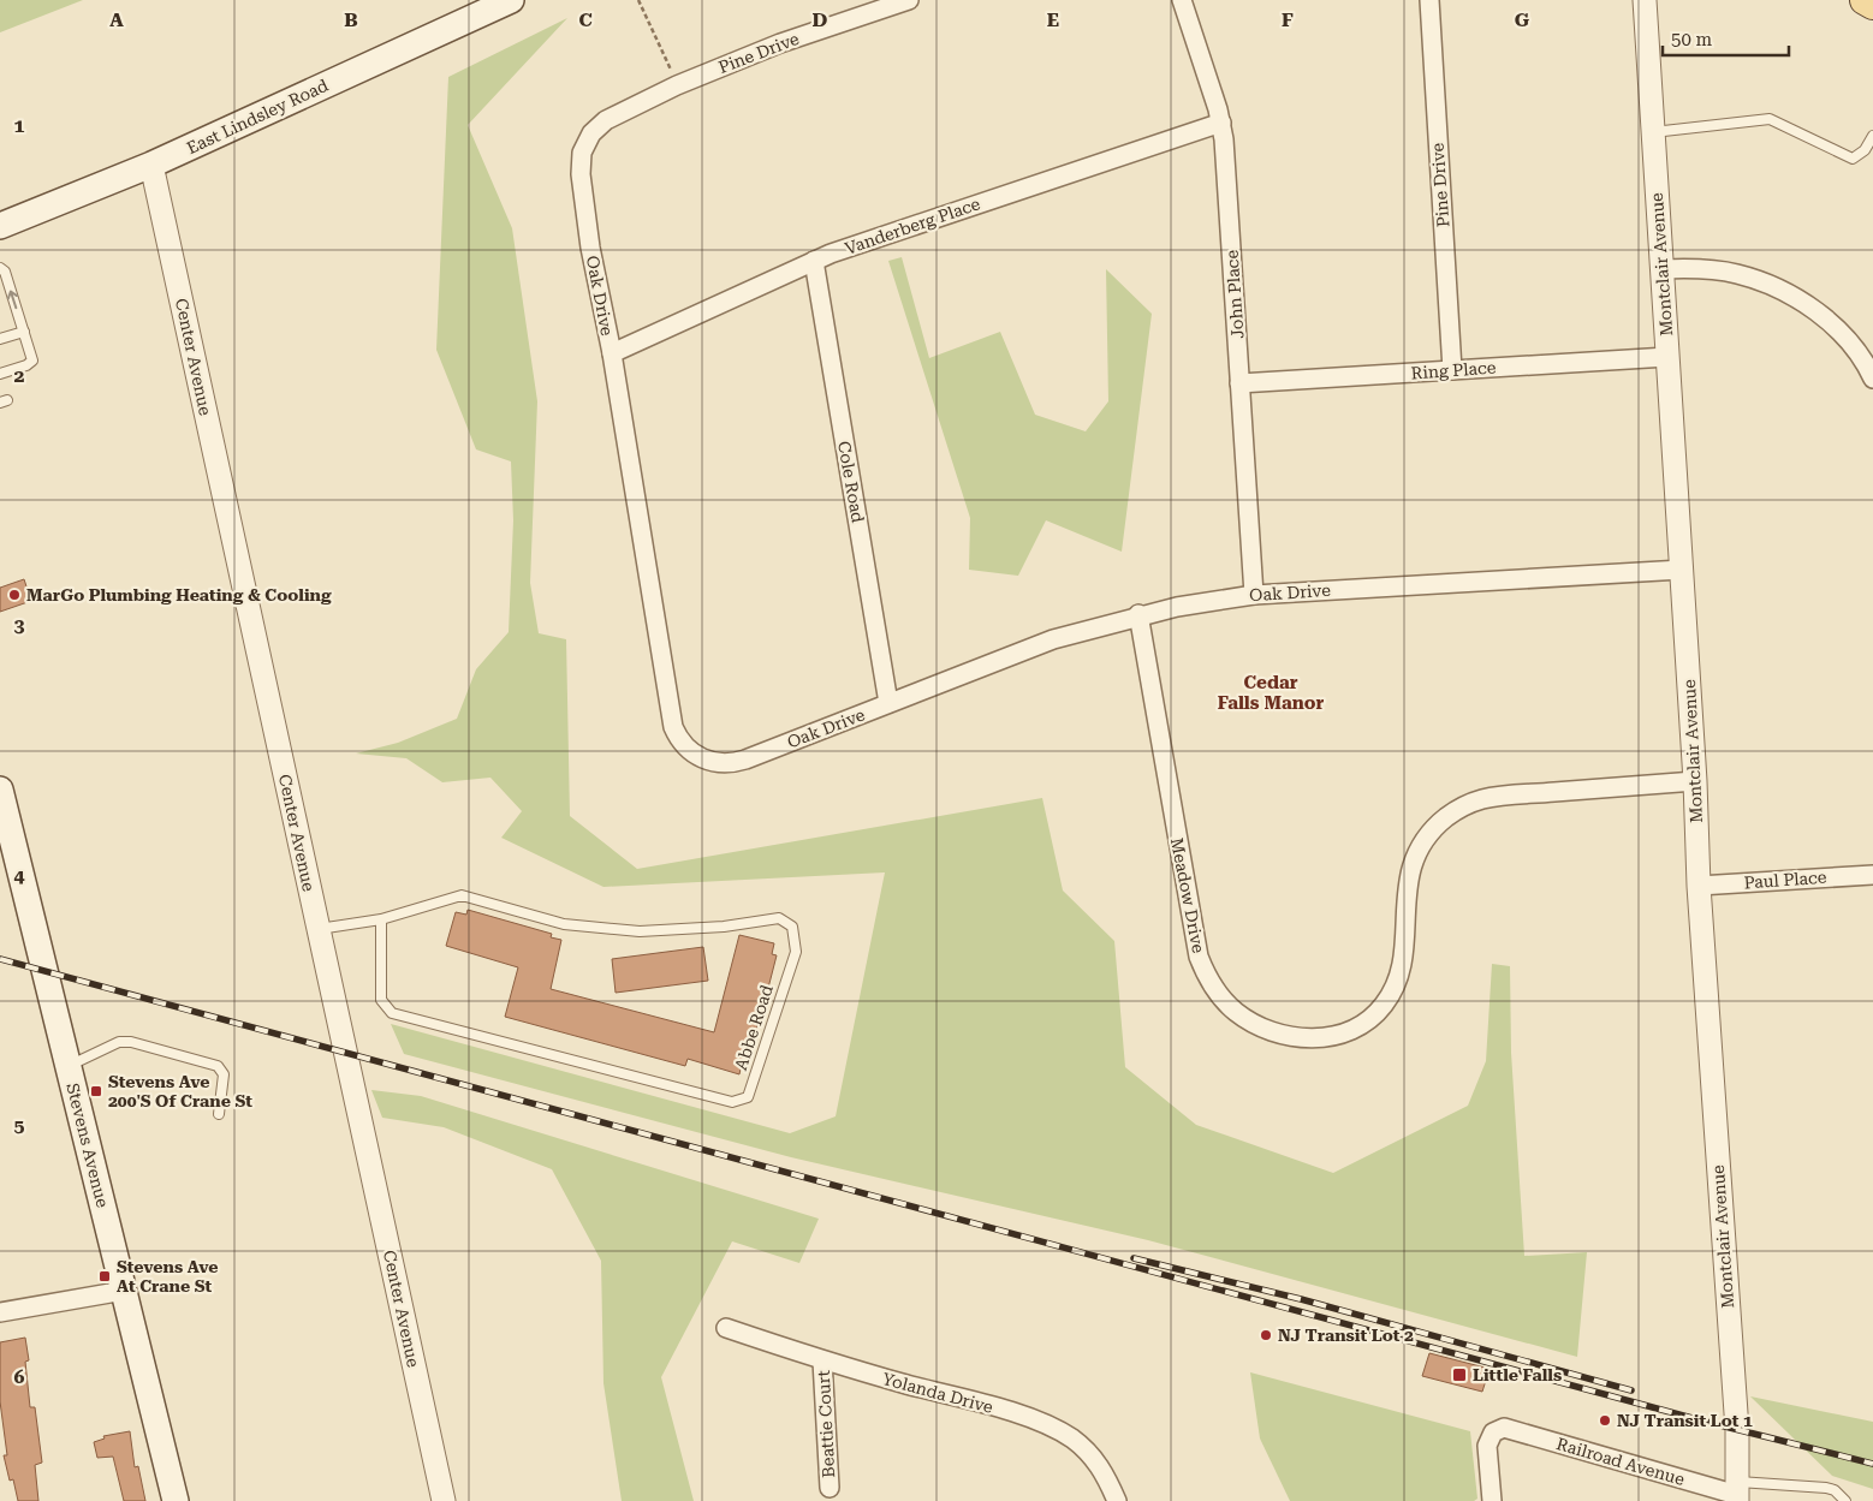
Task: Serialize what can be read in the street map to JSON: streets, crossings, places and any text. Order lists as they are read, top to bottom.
{
  "streets": {
    "main road": ["East Lindsley Road", "Stevens Avenue"],
    "street": [
      "Pine Drive",
      "Vanderberg Place",
      "Montclair Avenue",
      "John Place",
      "Oak Drive",
      "Center Avenue",
      "Ring Place",
      "Cole Road",
      "Paul Place",
      "Meadow Drive",
      "Yolanda Drive",
      "Beattie Court",
      "Railroad Avenue"
    ],
    "lane": ["Abbe Road"]
  },
  "crossings": [
    ["Pine Drive", "Oak Drive"],
    ["Pine Drive", "Ring Place"],
    ["East Lindsley Road", "Center Avenue"],
    ["Vanderberg Place", "John Place"],
    ["Vanderberg Place", "Oak Drive"],
    ["Vanderberg Place", "Cole Road"],
    ["Montclair Avenue", "Oak Drive"],
    ["Montclair Avenue", "Ring Place"],
    ["Montclair Avenue", "Paul Place"],
    ["Montclair Avenue", "Meadow Drive"],
    ["Montclair Avenue", "Railroad Avenue"],
    ["John Place", "Oak Drive"],
    ["John Place", "Ring Place"],
    ["Oak Drive", "Cole Road"],
    ["Oak Drive", "Meadow Drive"],
    ["Center Avenue", "Abbe Road"],
    ["Yolanda Drive", "Beattie Court"]
  ],
  "districts": ["Cedar Falls Manor"],
  "places": {
    "other": ["MarGo Plumbing Heating & Cooling", "NJ Transit Lot 2", "NJ Transit Lot 1"],
    "transit": ["Stevens Ave 200'S Of Crane St", "Stevens Ave At Crane St", "Little Falls"]
  },
  "scale_bar": "50 m",
  "grid": {
    "columns": [
      "A",
      "B",
      "C",
      "D",
      "E",
      "F",
      "G"
    ],
    "rows": [
      "1",
      "2",
      "3",
      "4",
      "5",
      "6"
    ]
  }
}
